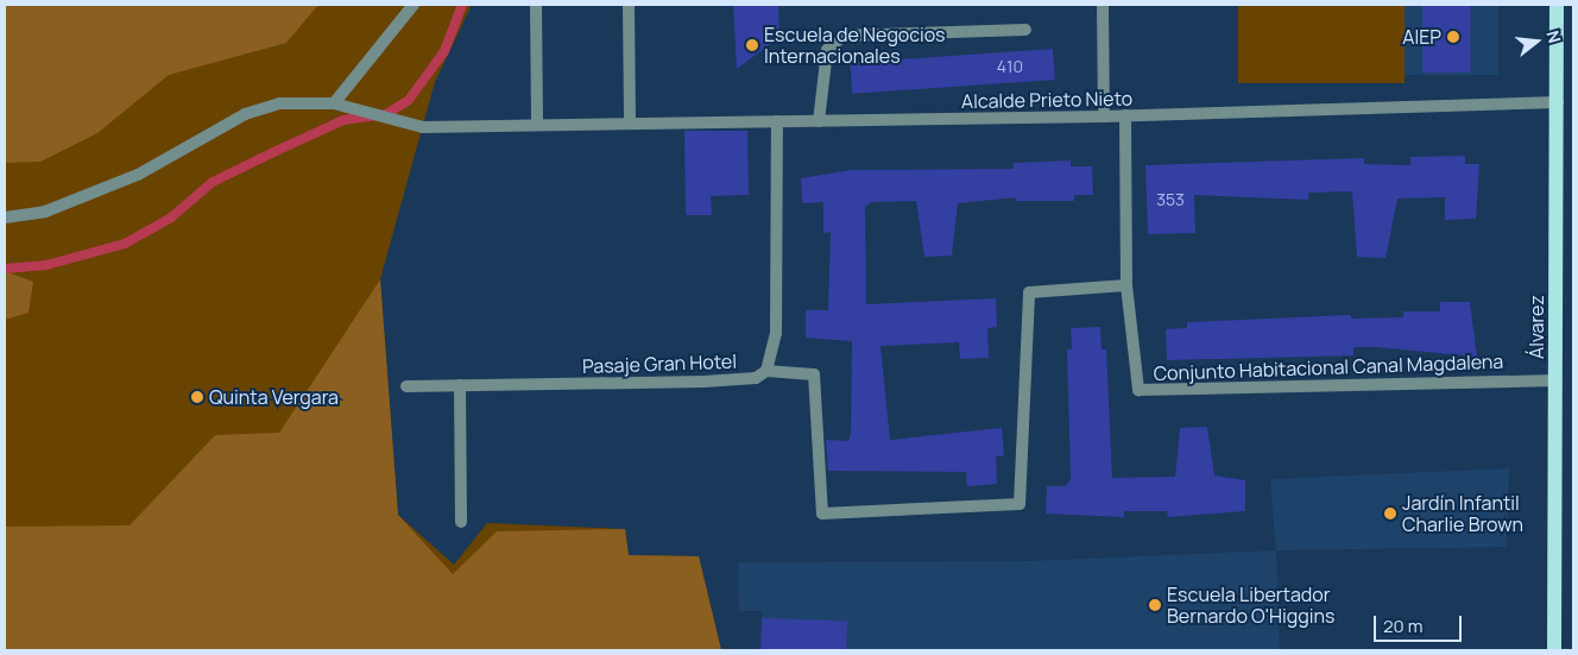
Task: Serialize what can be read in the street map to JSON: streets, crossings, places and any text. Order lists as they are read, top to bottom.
{
  "streets": {
    "main road": ["Álvarez"],
    "street": ["Alcalde Prieto Nieto", "Pasaje Gran Hotel", "Conjunto Habitacional Canal Magdalena"]
  },
  "crossings": [
    ["Alcalde Prieto Nieto", "Álvarez"],
    ["Alcalde Prieto Nieto", "Conjunto Habitacional Canal Magdalena"],
    ["Álvarez", "Conjunto Habitacional Canal Magdalena"]
  ],
  "places": [
    "AIEP",
    "Escuela de Negocios Internacionales",
    "Quinta Vergara",
    "Jardín Infantil Charlie Brown",
    "Escuela Libertador Bernardo O'Higgins"
  ],
  "house_numbers": ["410", "353"],
  "scale_bar": "20 m",
  "north": "right"
}
